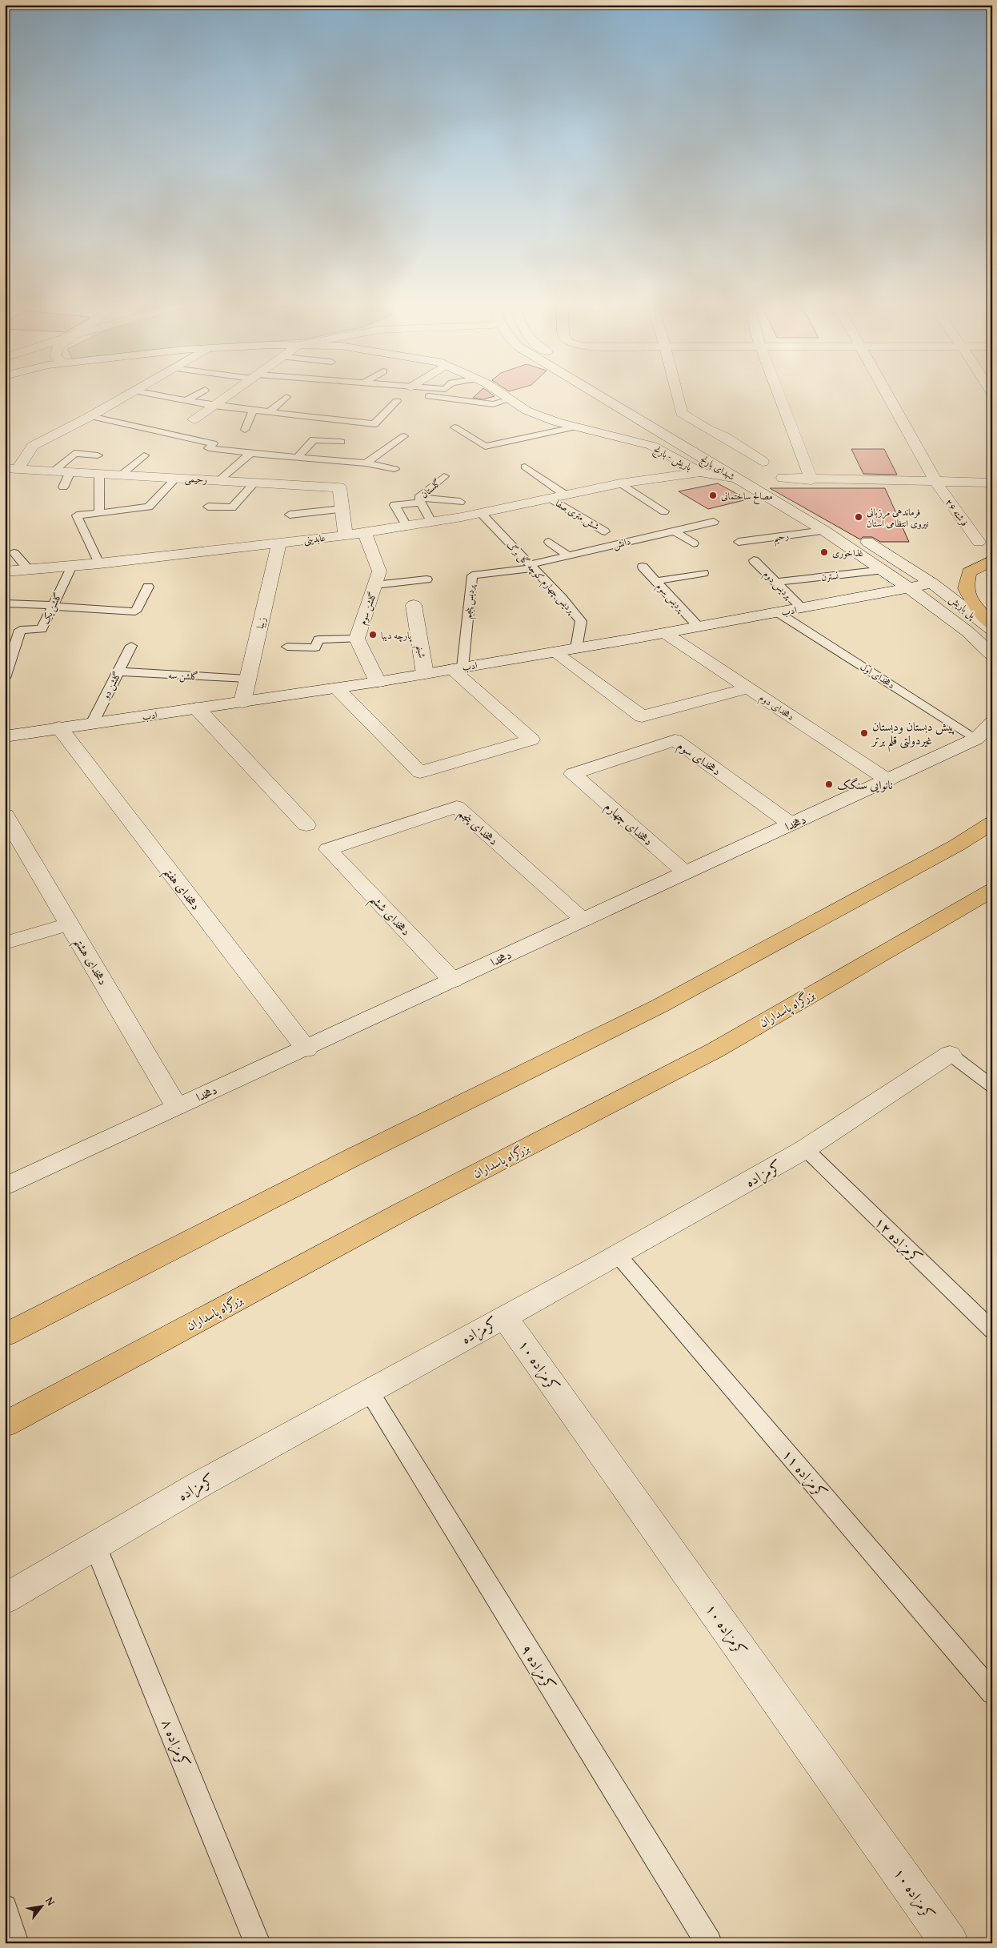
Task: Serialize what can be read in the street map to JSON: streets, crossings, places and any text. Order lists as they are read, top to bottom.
{
  "streets": {
    "highway": ["بزرگراه پاسداران"],
    "street": [
      "باریش - بارنج",
      "شهدای بارنج",
      "رحیمی",
      "۲۶ فرشته",
      "عابدینی",
      "پل باریش",
      "گلشن سوم",
      "ادب",
      "زیبا",
      "شبنم",
      "دهخدای دوم",
      "دهخدای سوم",
      "دهخدا",
      "دهخدای چهارم",
      "دهخدای پنجم",
      "دهخدای هفتم",
      "دهخدای ششم",
      "دهخدای هشتم",
      "کرمزاده",
      "کرمزاده ١٠"
    ],
    "lane": [
      "گلستان",
      "شش متری صفا",
      "رحیم",
      "دانش",
      "نسترن",
      "پردیس چهارم کوچه گل برگ",
      "پردیس دوم",
      "پردیس سوم",
      "پردیس پنجم",
      "گلشن یک",
      "گلشن سه",
      "دهخدای اول",
      "گلشن دو",
      "کرمزاده ١٢",
      "کرمزاده ١١",
      "کرمزاده ٩",
      "کرمزاده ٨"
    ]
  },
  "crossings": [
    ["باریش - بارنج", "شهدای بارنج"],
    ["باریش - بارنج", "عابدینی"],
    ["شهدای بارنج", "رحیم"],
    ["شهدای بارنج", "نسترن"],
    ["شهدای بارنج", "پل باریش"],
    ["شهدای بارنج", "ادب"],
    ["رحیمی", "عابدینی"],
    ["گلستان", "عابدینی"],
    ["شش متری صفا", "عابدینی"],
    ["عابدینی", "پردیس چهارم کوچه گل برگ"],
    ["عابدینی", "گلشن یک"],
    ["عابدینی", "گلشن سوم"],
    ["عابدینی", "زیبا"],
    ["دانش", "پردیس چهارم کوچه گل برگ"],
    ["دانش", "پردیس پنجم"],
    ["نسترن", "پردیس دوم"],
    ["پردیس چهارم کوچه گل برگ", "پردیس پنجم"],
    ["پردیس چهارم کوچه گل برگ", "ادب"],
    ["پردیس دوم", "ادب"],
    ["پردیس سوم", "ادب"],
    ["پردیس پنجم", "ادب"],
    ["پل باریش", "ادب"],
    ["گلشن سوم", "ادب"],
    ["ادب", "زیبا"],
    ["ادب", "شبنم"],
    ["ادب", "دهخدای اول"],
    ["ادب", "گلشن دو"],
    ["ادب", "دهخدای دوم"],
    ["ادب", "دهخدای هفتم"],
    ["زیبا", "گلشن سه"],
    ["گلشن سه", "گلشن دو"],
    ["دهخدای اول", "دهخدا"],
    ["دهخدای دوم", "دهخدا"],
    ["دهخدای سوم", "دهخدا"],
    ["دهخدای سوم", "دهخدای چهارم"],
    ["دهخدا", "دهخدای چهارم"],
    ["دهخدا", "دهخدای پنجم"],
    ["دهخدا", "دهخدای هفتم"],
    ["دهخدا", "دهخدای ششم"],
    ["دهخدا", "دهخدای هشتم"],
    ["دهخدای پنجم", "دهخدای ششم"],
    ["کرمزاده", "کرمزاده ١٢"],
    ["کرمزاده", "کرمزاده ١٠"],
    ["کرمزاده", "کرمزاده ١١"],
    ["کرمزاده", "کرمزاده ٩"],
    ["کرمزاده", "کرمزاده ٨"]
  ],
  "places": [
    "مصالح ساختمانی",
    "فرماندهی مرزبانی نیروی انتظامی استان",
    "غذاخوری",
    "پارچه دیبا",
    "پیش دبستان ودبستان غیردولتی قلم برتر",
    "نانوایی سنگک"
  ],
  "north": "top right"
}
